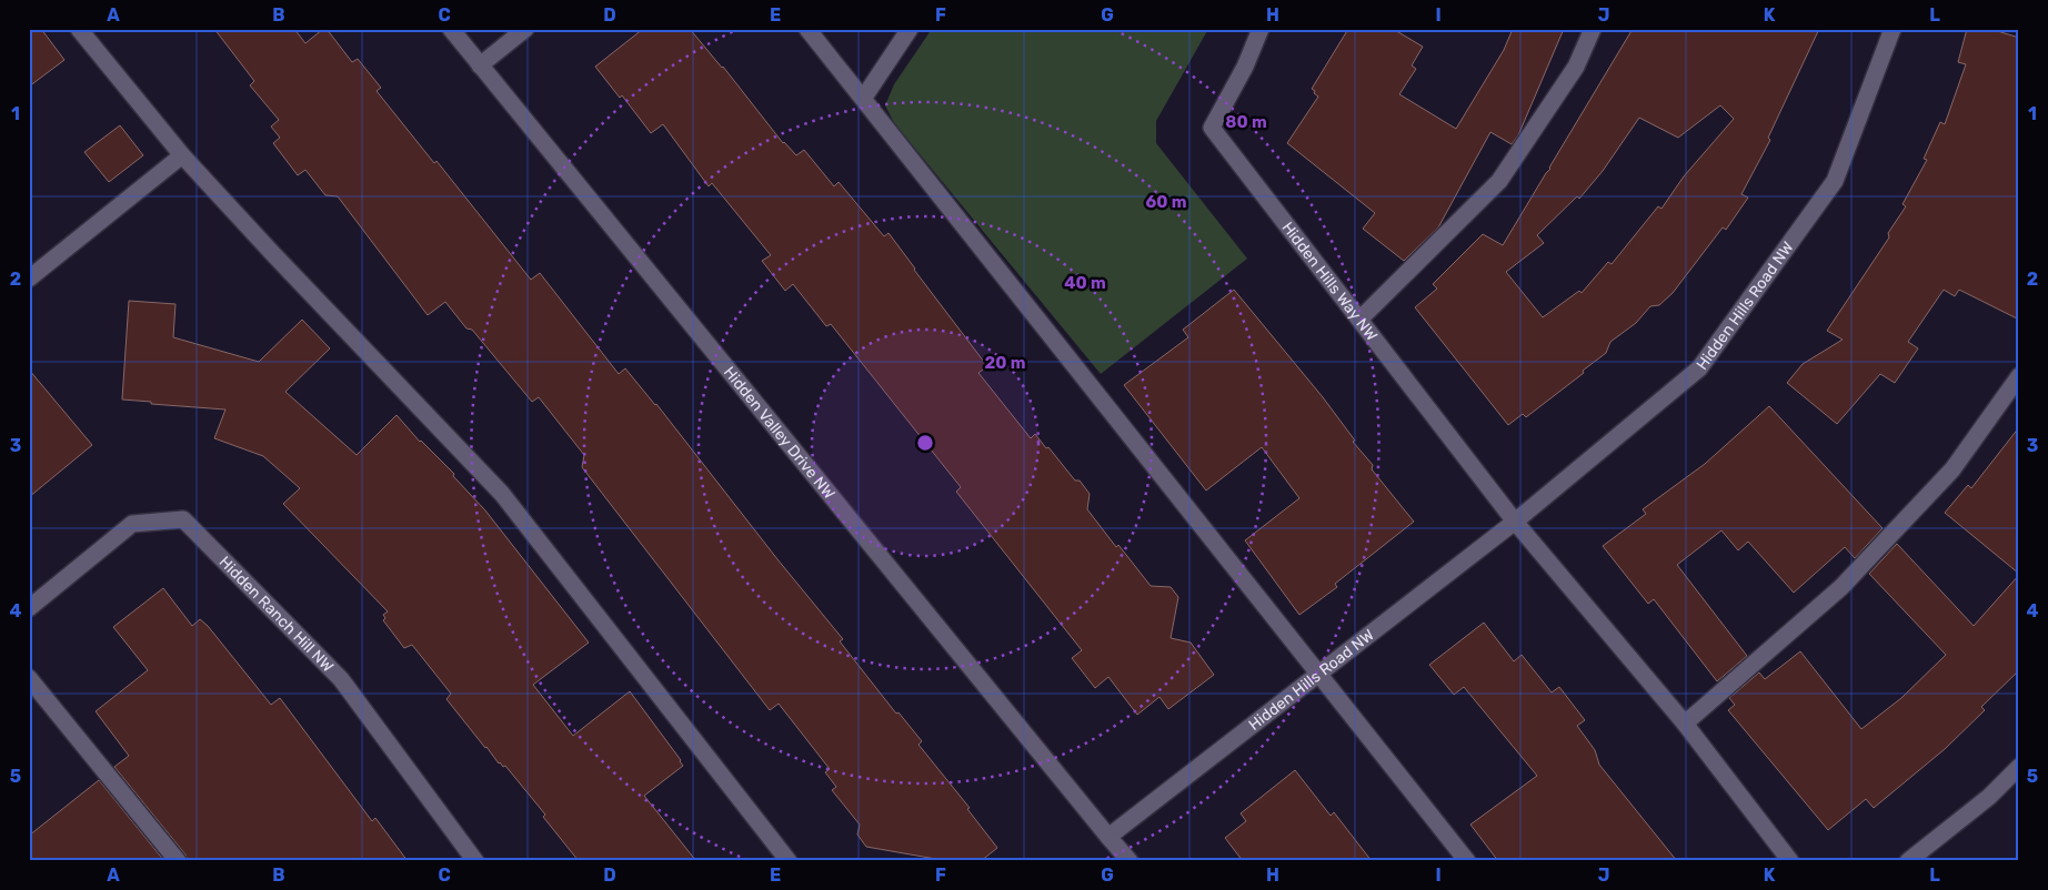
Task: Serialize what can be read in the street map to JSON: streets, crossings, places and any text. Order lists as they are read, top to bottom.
{
  "streets": {
    "street": [
      "Hidden Hills Way NW",
      "Hidden Hills Road NW",
      "Hidden Valley Drive NW",
      "Hidden Ranch Hill NW"
    ]
  },
  "crossings": [
    ["Hidden Hills Way NW", "Hidden Hills Road NW"],
    ["Hidden Hills Road NW", "Hidden Valley Drive NW"]
  ],
  "grid": {
    "columns": [
      "A",
      "B",
      "C",
      "D",
      "E",
      "F",
      "G",
      "H",
      "I",
      "J",
      "K",
      "L"
    ],
    "rows": [
      "1",
      "2",
      "3",
      "4",
      "5"
    ]
  },
  "rings": [
    "80 m",
    "60 m",
    "40 m",
    "20 m"
  ]
}
